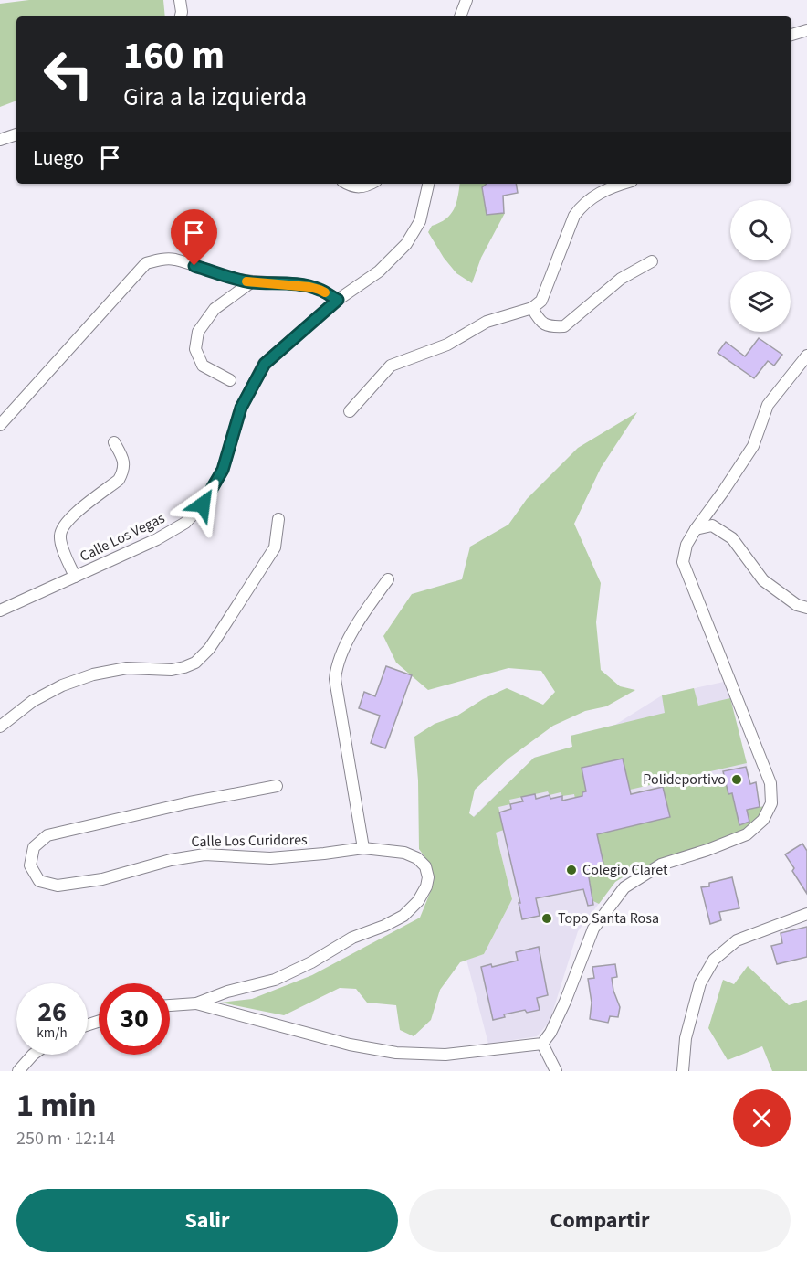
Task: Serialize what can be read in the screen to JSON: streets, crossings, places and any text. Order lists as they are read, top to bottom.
{
  "streets": {
    "street": ["Calle Los Vegas", "Calle Los Curidores"]
  },
  "places": ["Polideportivo", "Colegio Claret", "Topo Santa Rosa"],
  "page": {
    "turn": ["160 m", "Gira a la izquierda"],
    "then": "Luego",
    "speed": "26 km/h",
    "limit": "30",
    "heading": ["1 min", "250 m · 12:14"],
    "buttons": ["Salir", "Compartir"]
  }
}
